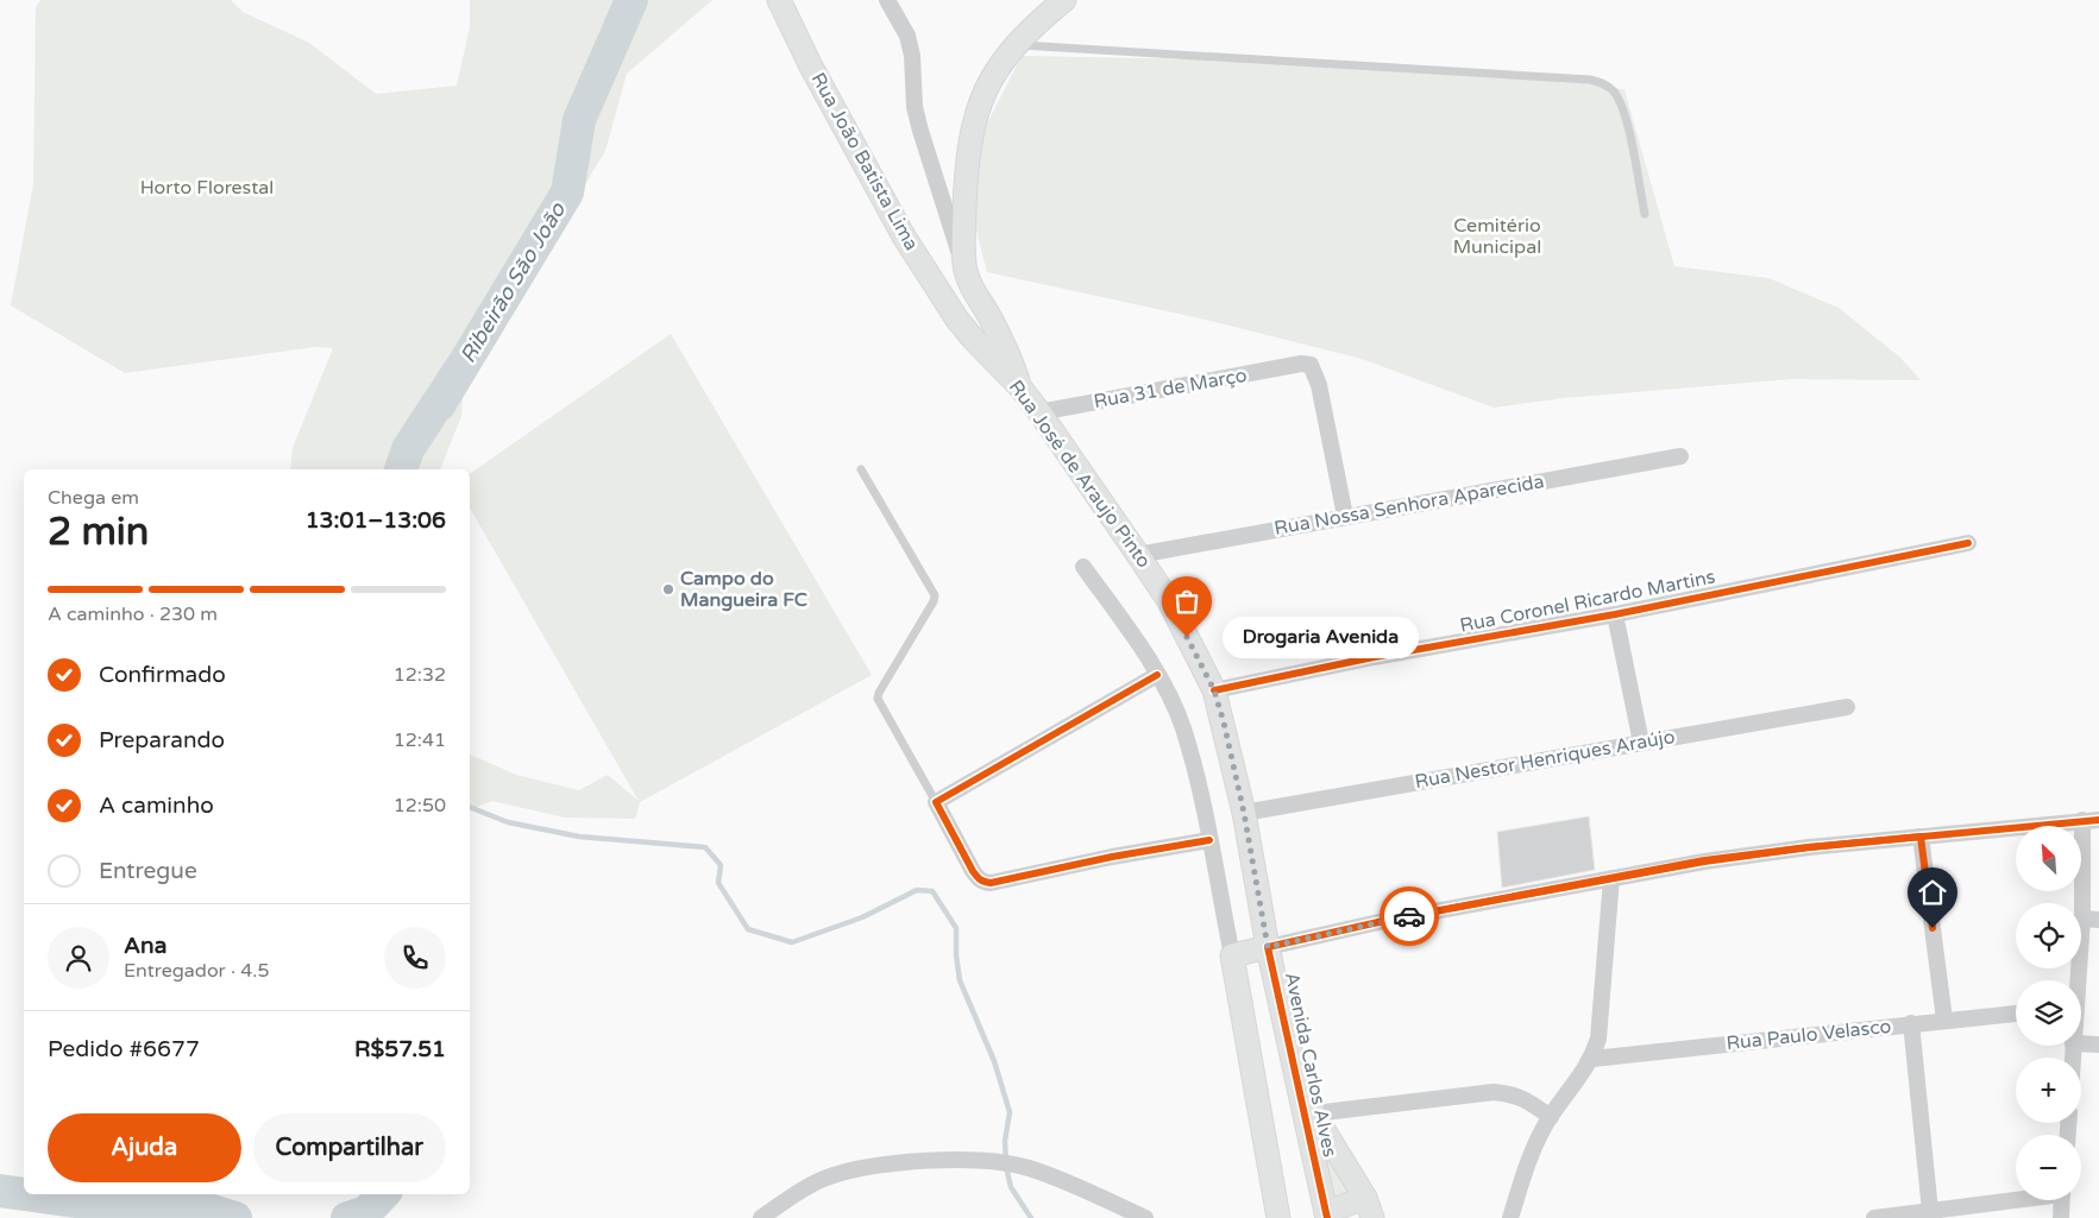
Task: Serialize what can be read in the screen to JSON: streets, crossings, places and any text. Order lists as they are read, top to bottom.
{
  "streets": {
    "main road": ["Rua João Batista Lima", "Rua José de Araujo Pinto", "Avenida Carlos Alves"],
    "street": [
      "Rua 31 de Março",
      "Rua Nossa Senhora Aparecida",
      "Rua Coronel Ricardo Martins",
      "Rua Nestor Henriques Araújo",
      "Rua Paulo Velasco"
    ]
  },
  "crossings": [
    ["Rua João Batista Lima", "Rua José de Araujo Pinto"],
    ["Rua 31 de Março", "Rua José de Araujo Pinto"],
    ["Rua 31 de Março", "Rua Nossa Senhora Aparecida"],
    ["Rua José de Araujo Pinto", "Rua Nossa Senhora Aparecida"],
    ["Rua José de Araujo Pinto", "Rua Coronel Ricardo Martins"],
    ["Rua José de Araujo Pinto", "Rua Nestor Henriques Araújo"],
    ["Rua José de Araujo Pinto", "Avenida Carlos Alves"]
  ],
  "water": ["Ribeirão São João"],
  "parks": ["Horto Florestal", "Cemitério Municipal"],
  "places": ["Campo do Mangueira FC", "Drogaria Avenida"],
  "north": "top left",
  "page": {
    "heading": ["2 min", "Chega em", "13:01–13:06"],
    "panel": [
      "Ana",
      "Entregador · 4.5",
      "Pedido #6677",
      "R$57.51"
    ],
    "bar": "A caminho · 230 m",
    "bubble": "Drogaria Avenida",
    "list": [
      ["Confirmado", "12:32"],
      ["Preparando", "12:41"],
      ["A caminho", "12:50"],
      "Entregue"
    ],
    "map_buttons": ["+", "−"],
    "buttons": ["Ajuda", "Compartilhar"]
  }
}
